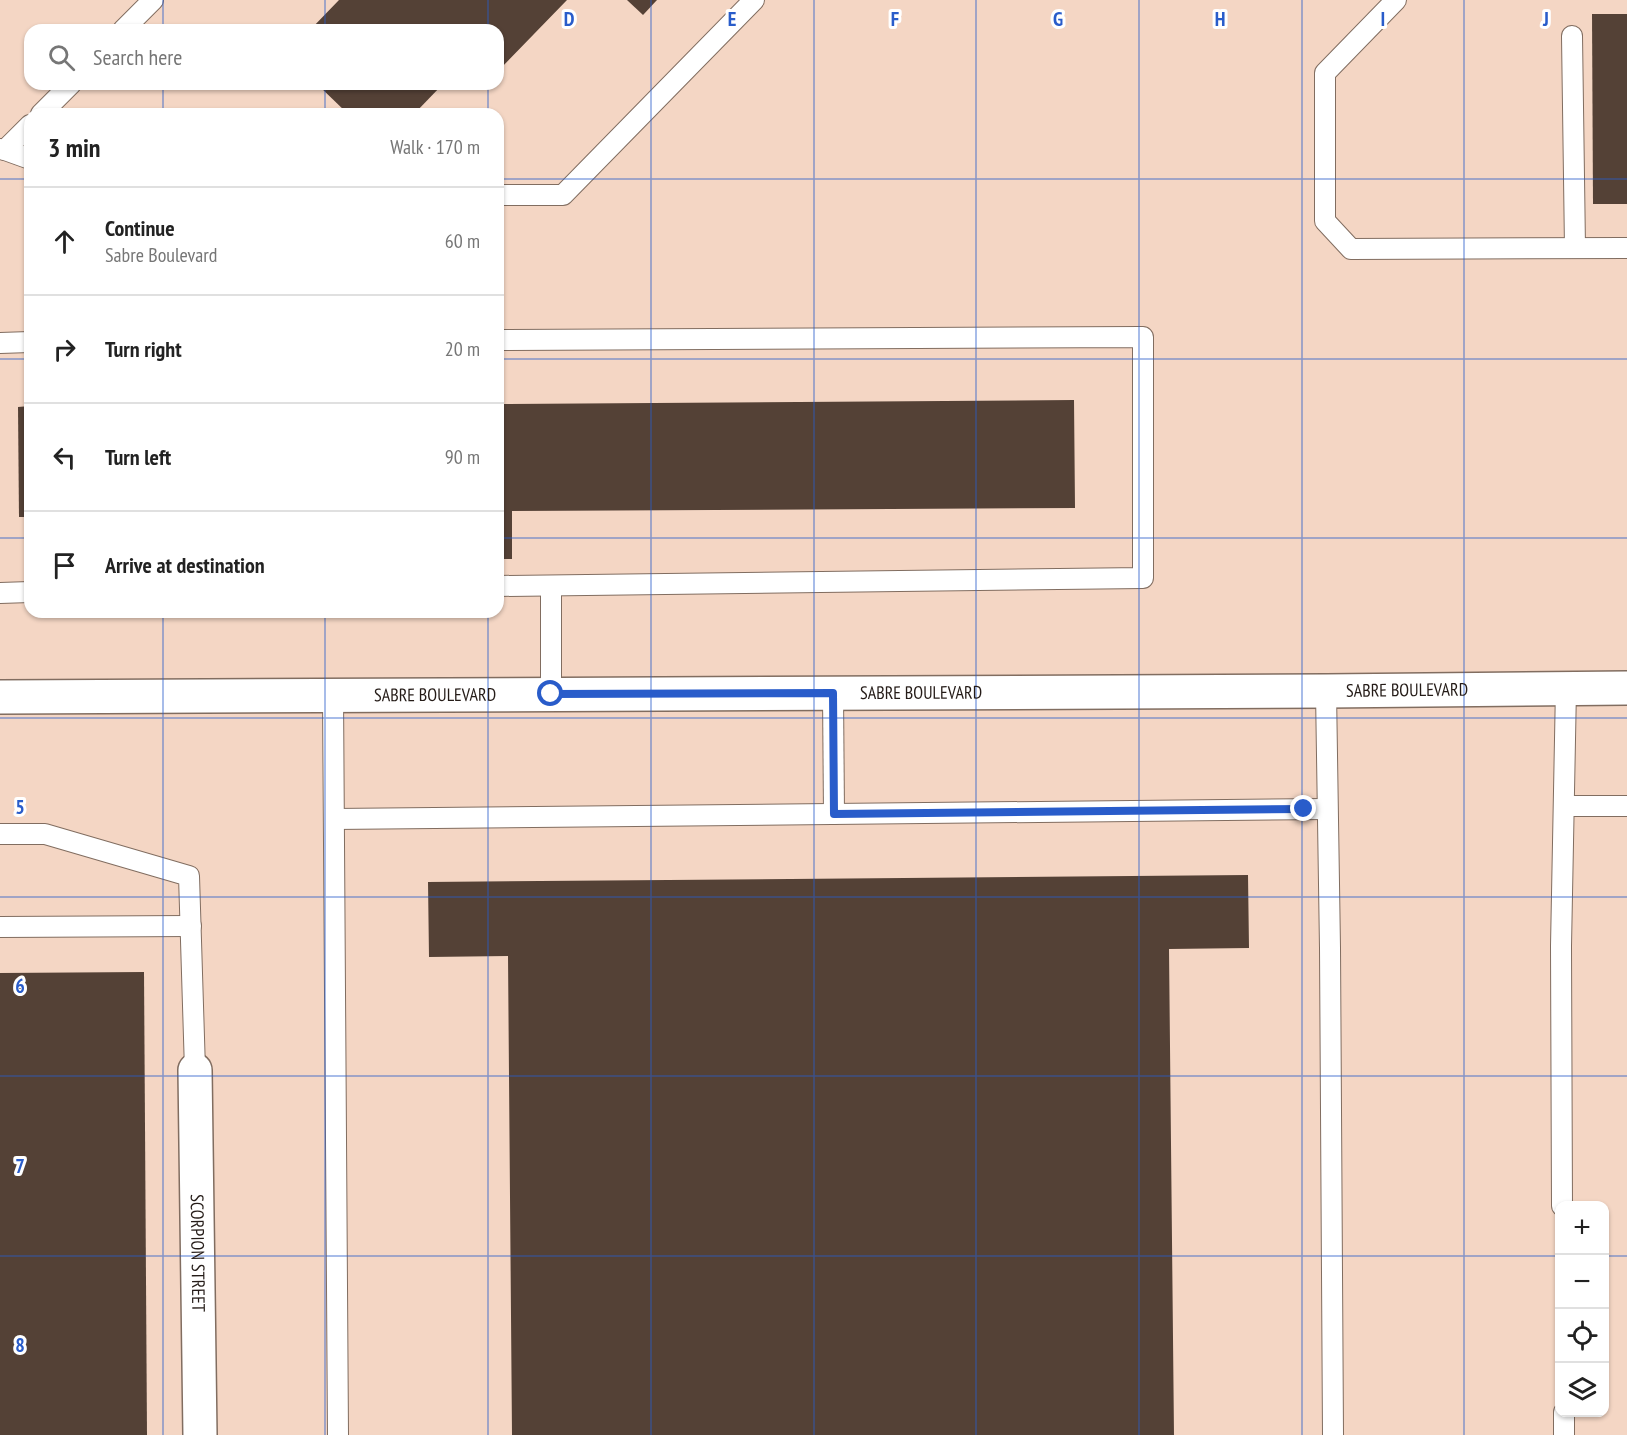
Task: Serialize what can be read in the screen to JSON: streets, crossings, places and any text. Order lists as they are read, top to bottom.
{
  "streets": {
    "street": ["SABRE BOULEVARD", "SCORPION STREET"]
  },
  "page": {
    "search": "Search here",
    "heading": ["3 min", "Walk · 170 m"],
    "list": [
      ["Continue", "Sabre Boulevard", "60 m"],
      ["Turn right", "20 m"],
      ["Turn left", "90 m"],
      "Arrive at destination"
    ],
    "map_buttons": ["+", "−"]
  },
  "grid": {
    "columns": [
      "D",
      "E",
      "F",
      "G",
      "H",
      "I",
      "J"
    ],
    "rows": [
      "5",
      "6",
      "7",
      "8"
    ]
  }
}
